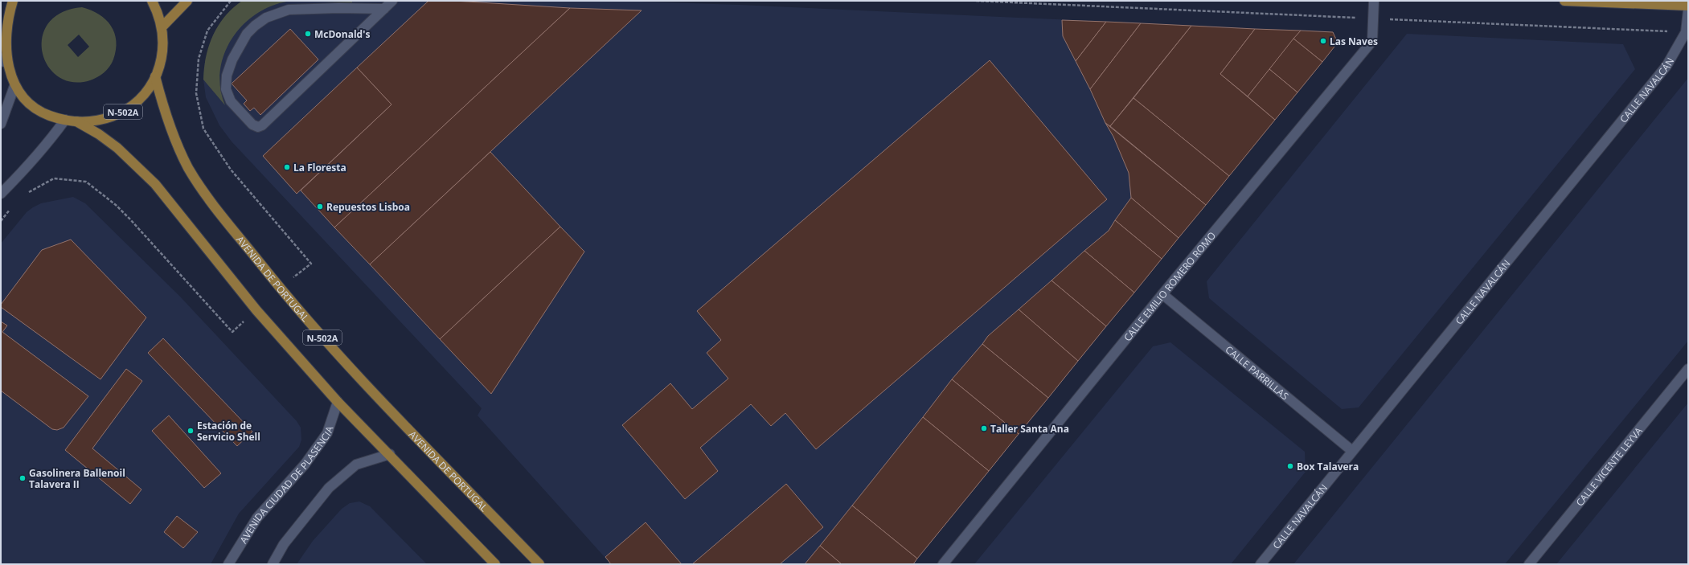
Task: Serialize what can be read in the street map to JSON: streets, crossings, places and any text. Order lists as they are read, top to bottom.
{
  "streets": {
    "main road": ["N-502A", "AVENIDA DE PORTUGAL"],
    "street": [
      "CALLE NAVALCÁN",
      "CALLE EMILIO ROMERO ROMO",
      "CALLE PARRILLAS",
      "CALLE VICENTE LEYVA",
      "AVENIDA CIUDAD DE PLASENCIA"
    ]
  },
  "crossings": [
    ["CALLE NAVALCÁN", "CALLE PARRILLAS"],
    ["N-502A", "AVENIDA DE PORTUGAL"],
    ["N-502A", "AVENIDA CIUDAD DE PLASENCIA"],
    ["CALLE EMILIO ROMERO ROMO", "CALLE PARRILLAS"]
  ],
  "places": [
    "McDonald's",
    "Las Naves",
    "La Floresta",
    "Repuestos Lisboa",
    "Taller Santa Ana",
    "Estación de Servicio Shell",
    "Box Talavera",
    "Gasolinera Ballenoil Talavera II"
  ]
}
